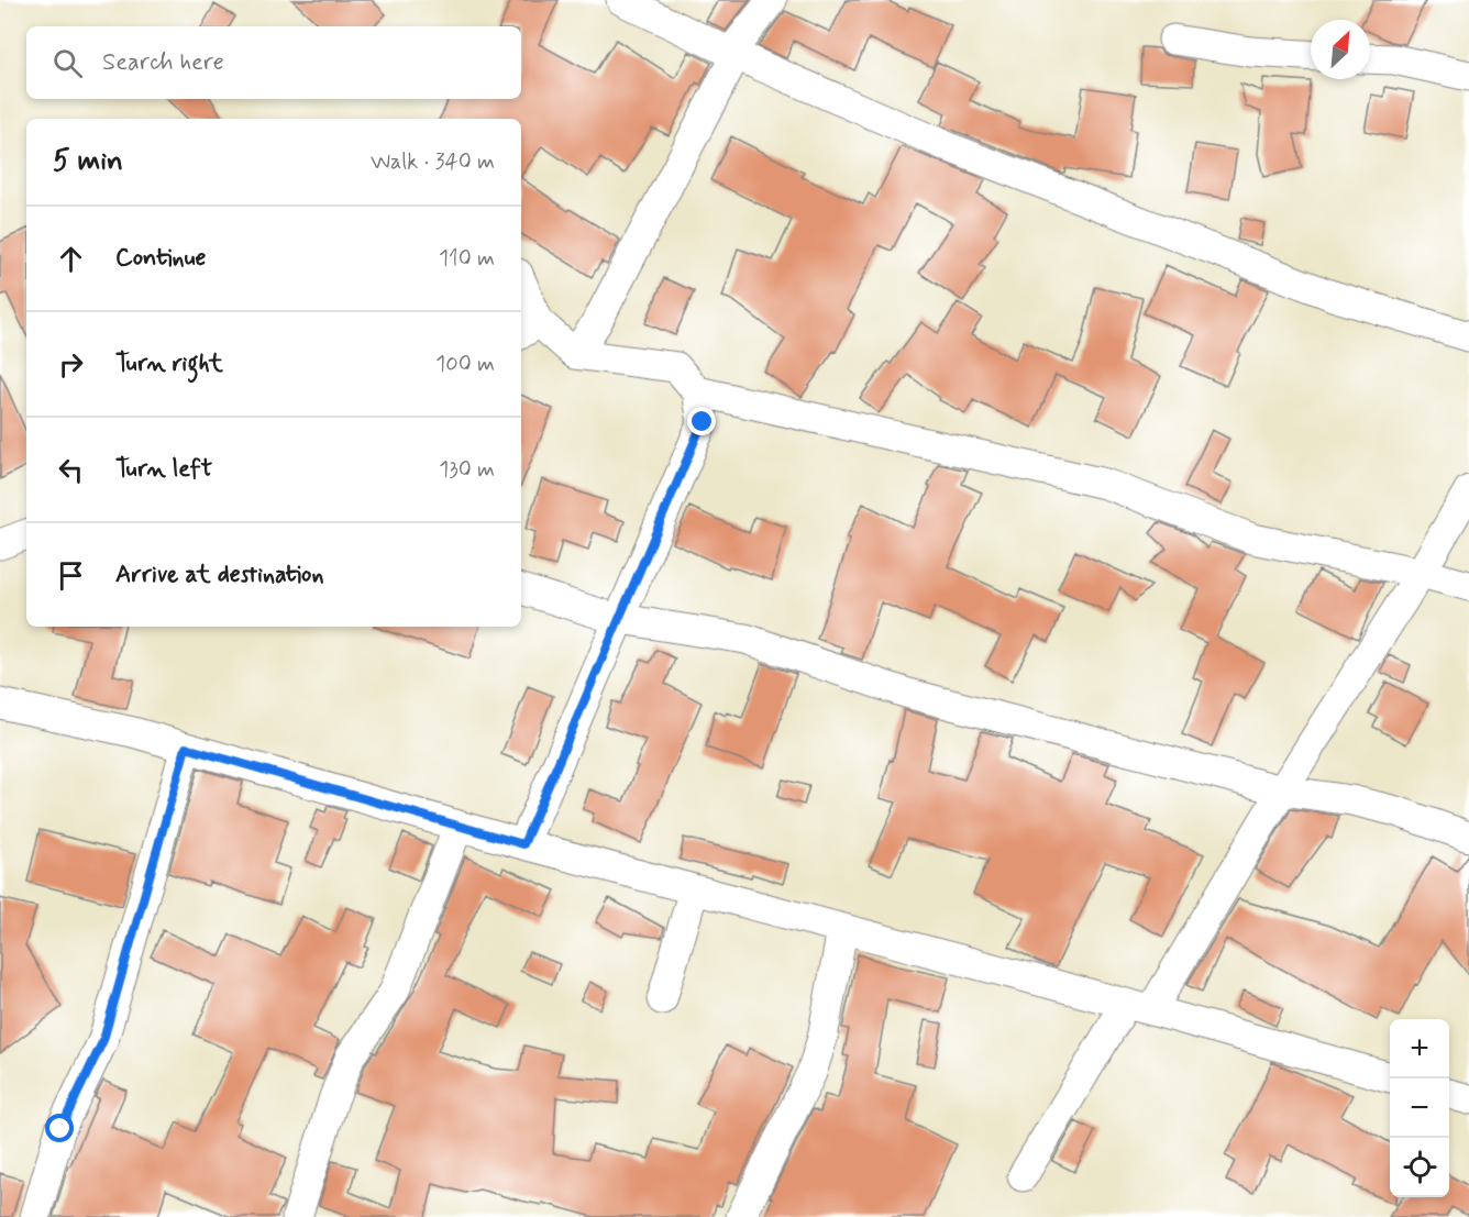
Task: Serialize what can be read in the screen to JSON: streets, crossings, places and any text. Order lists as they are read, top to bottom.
{
  "north": "top right",
  "page": {
    "search": "Search here",
    "heading": ["5 min", "Walk · 340 m"],
    "list": [
      ["Continue", "110 m"],
      ["Turn right", "100 m"],
      ["Turn left", "130 m"],
      "Arrive at destination"
    ],
    "map_buttons": ["+", "−"]
  }
}
